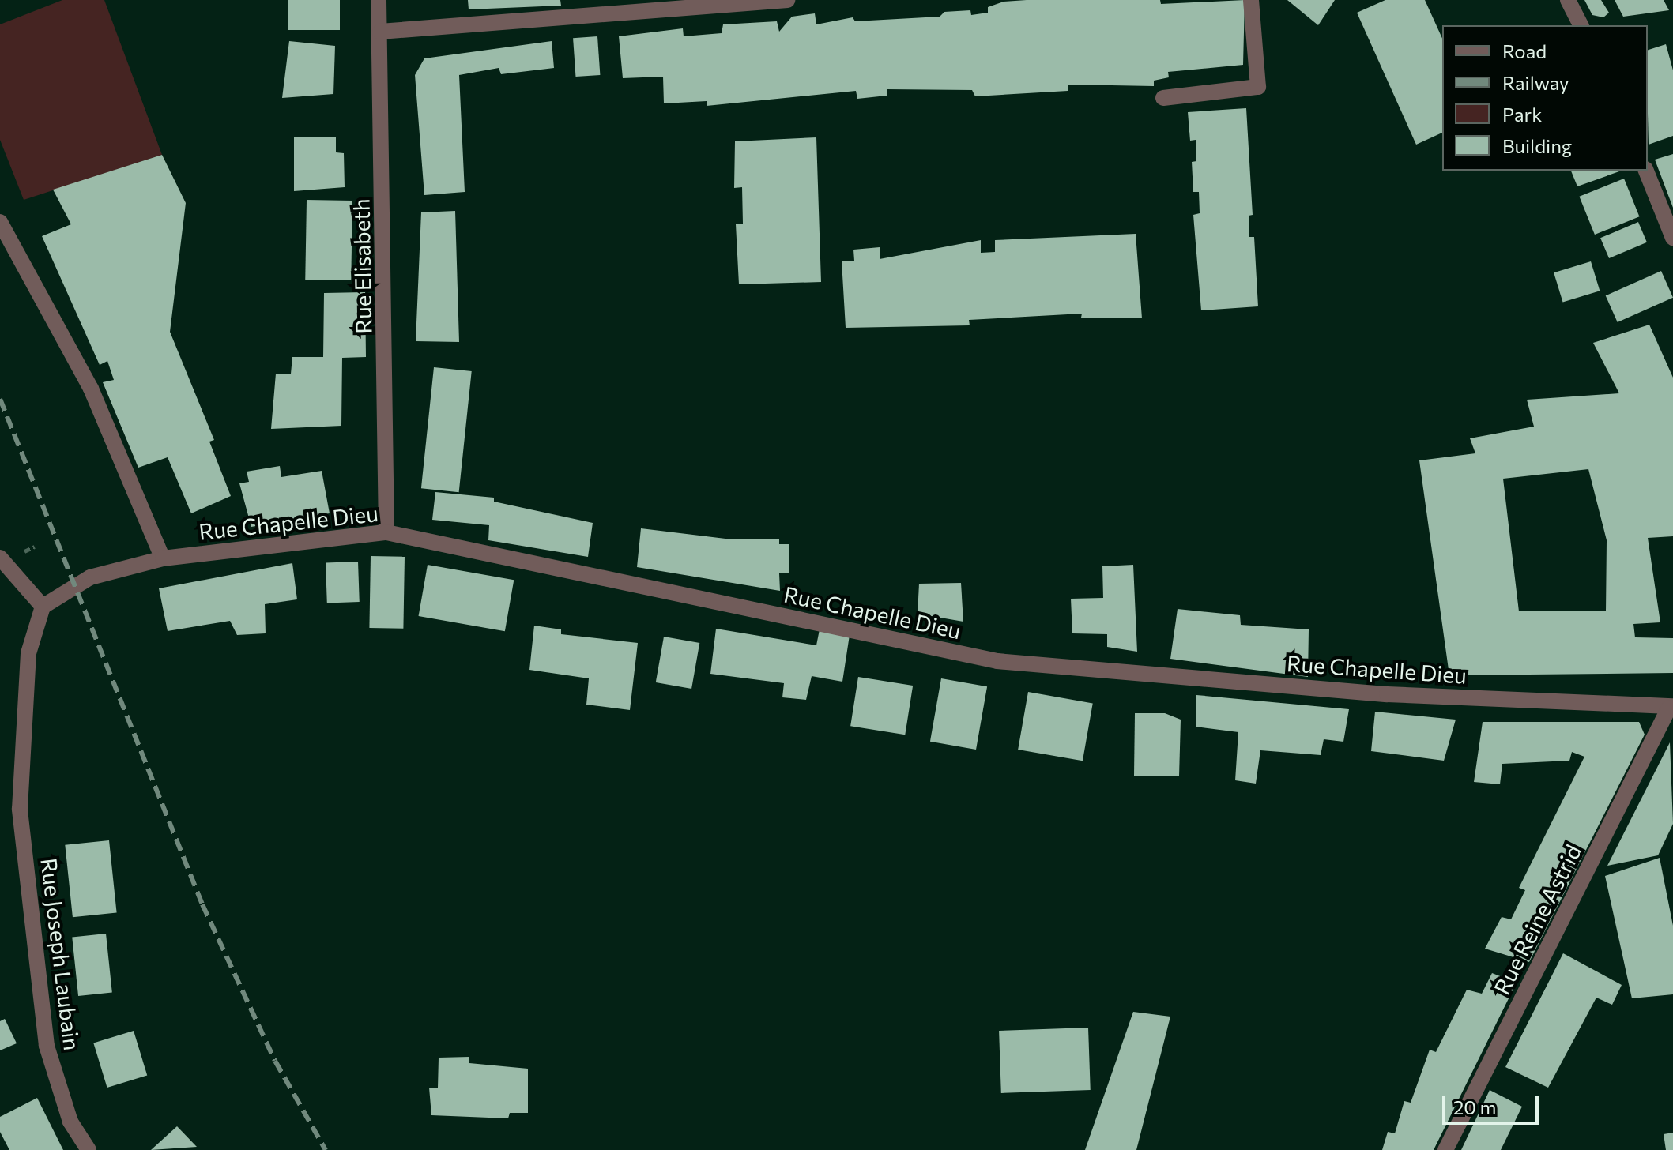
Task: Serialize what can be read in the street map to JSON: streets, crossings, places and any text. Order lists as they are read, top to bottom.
{
  "streets": {
    "street": [
      "Rue Elisabeth",
      "Rue Chapelle Dieu",
      "Rue Reine Astrid",
      "Rue Joseph Laubain"
    ]
  },
  "crossings": [
    ["Rue Elisabeth", "Rue Chapelle Dieu"],
    ["Rue Chapelle Dieu", "Rue Reine Astrid"],
    ["Rue Chapelle Dieu", "Rue Joseph Laubain"]
  ],
  "legend": [
    "Road",
    "Railway",
    "Park",
    "Building"
  ],
  "scale_bar": "20 m"
}
